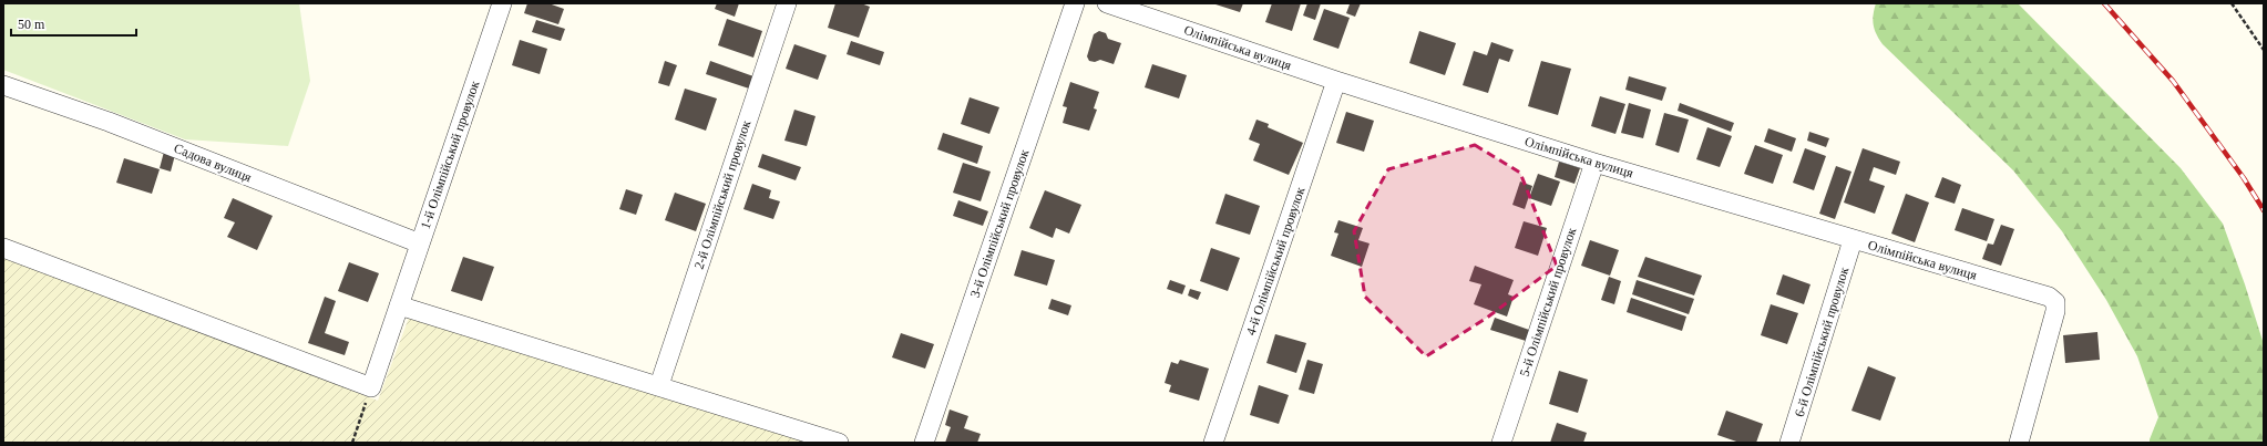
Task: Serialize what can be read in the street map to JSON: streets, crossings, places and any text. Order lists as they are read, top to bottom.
{
  "streets": {
    "street": [
      "Олімпійська вулиця",
      "1-й Олімпійський провулок",
      "Садова вулиця",
      "2-й Олімпійський провулок",
      "3-й Олімпійський провулок",
      "4-й Олімпійський провулок",
      "5-й Олімпійський провулок",
      "6-й Олімпійський провулок"
    ]
  },
  "crossings": [
    ["Олімпійська вулиця", "4-й Олімпійський провулок"],
    ["Олімпійська вулиця", "5-й Олімпійський провулок"],
    ["Олімпійська вулиця", "6-й Олімпійський провулок"],
    ["1-й Олімпійський провулок", "Садова вулиця"]
  ],
  "scale_bar": "50 m"
}
